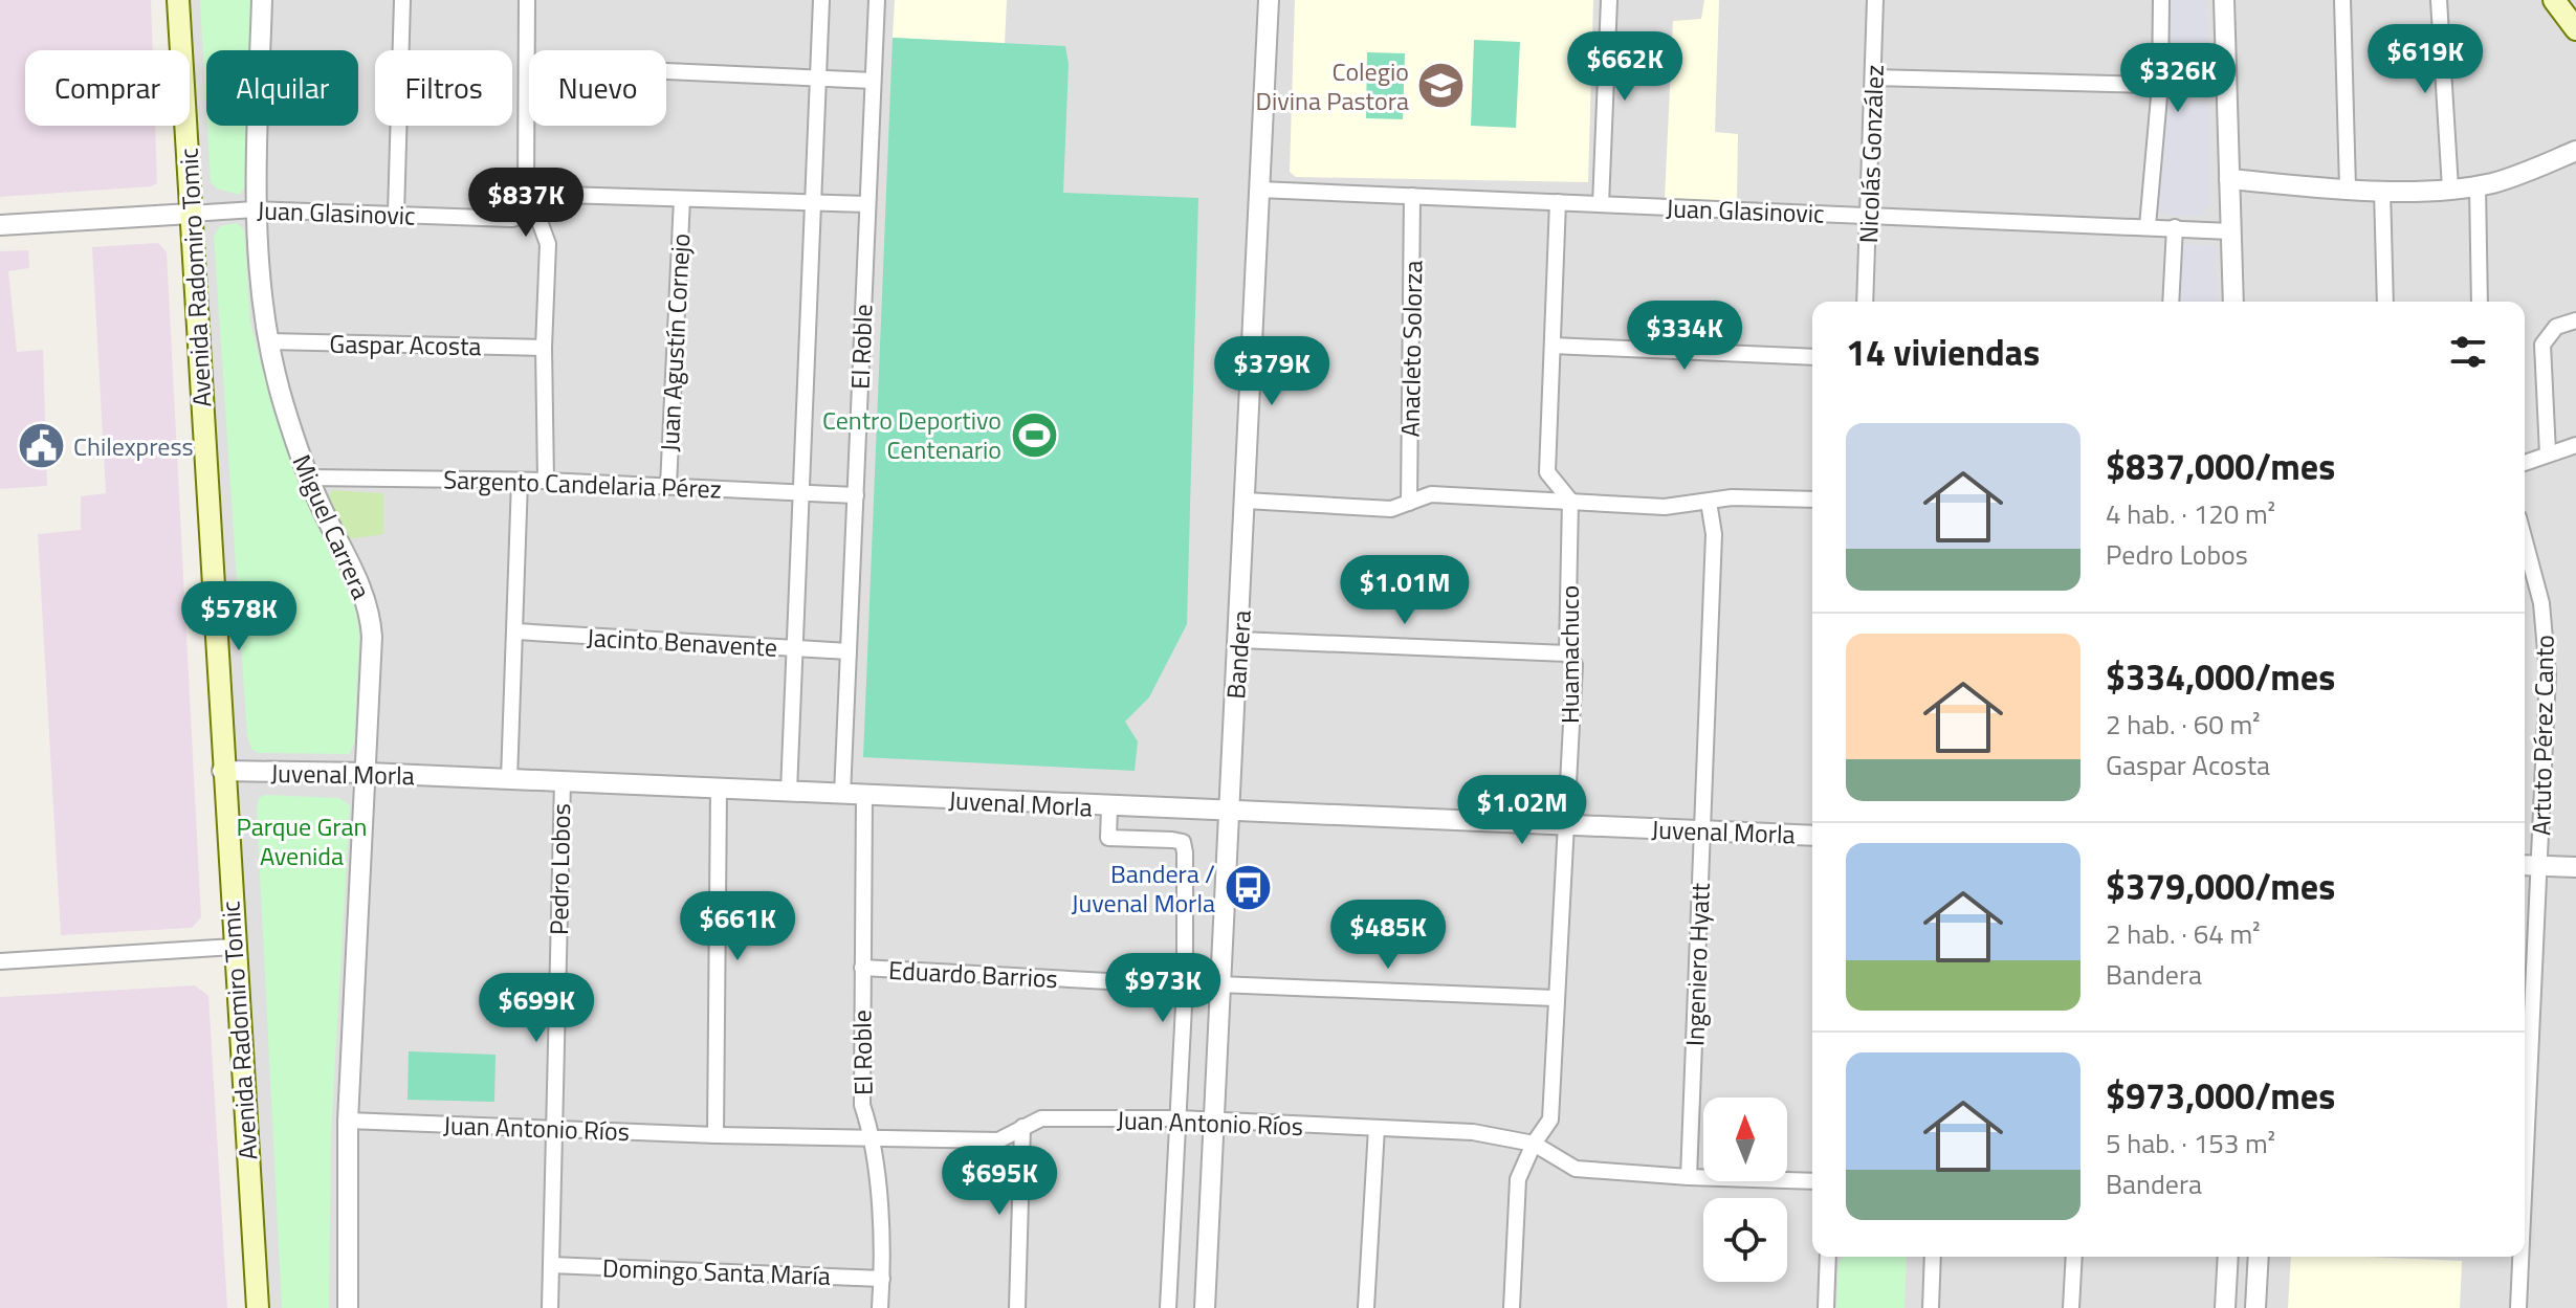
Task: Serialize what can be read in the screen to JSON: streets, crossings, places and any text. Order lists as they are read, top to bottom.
{
  "streets": {
    "main road": ["Avenida Radomiro Tomic"],
    "street": [
      "Nicolás González",
      "Juan Glasinovic",
      "Juan Agustín Cornejo",
      "Gaspar Acosta",
      "El Roble",
      "Anacleto Solorza",
      "Sargento Candelaria Pérez",
      "Miguel Carrera",
      "Jacinto Benavente",
      "Bandera",
      "Huamachuco",
      "Artuto Pérez Canto",
      "Juvenal Morla",
      "Pedro Lobos",
      "Ingeniero Hyatt",
      "Eduardo Barrios",
      "Juan Antonio Ríos",
      "Domingo Santa María"
    ]
  },
  "crossings": [
    ["Nicolás González", "Juan Glasinovic"],
    ["Juan Glasinovic", "Avenida Radomiro Tomic"],
    ["Juan Glasinovic", "Juan Agustín Cornejo"],
    ["Juan Glasinovic", "El Roble"],
    ["Juan Glasinovic", "Anacleto Solorza"],
    ["Juan Glasinovic", "Miguel Carrera"],
    ["Juan Glasinovic", "Bandera"],
    ["Avenida Radomiro Tomic", "Juvenal Morla"],
    ["Juan Agustín Cornejo", "Sargento Candelaria Pérez"],
    ["Gaspar Acosta", "Miguel Carrera"],
    ["El Roble", "Sargento Candelaria Pérez"],
    ["El Roble", "Jacinto Benavente"],
    ["El Roble", "Juvenal Morla"],
    ["El Roble", "Eduardo Barrios"],
    ["El Roble", "Juan Antonio Ríos"],
    ["El Roble", "Domingo Santa María"],
    ["Sargento Candelaria Pérez", "Miguel Carrera"],
    ["Miguel Carrera", "Juvenal Morla"],
    ["Miguel Carrera", "Juan Antonio Ríos"],
    ["Bandera", "Juvenal Morla"],
    ["Bandera", "Juan Antonio Ríos"],
    ["Huamachuco", "Juvenal Morla"],
    ["Huamachuco", "Juan Antonio Ríos"],
    ["Juvenal Morla", "Pedro Lobos"],
    ["Juvenal Morla", "Ingeniero Hyatt"],
    ["Pedro Lobos", "Juan Antonio Ríos"],
    ["Pedro Lobos", "Domingo Santa María"],
    ["Ingeniero Hyatt", "Juan Antonio Ríos"]
  ],
  "parks": ["Parque Gran Avenida"],
  "places": {
    "school or university": ["Colegio Divina Pastora"],
    "sports": ["Centro Deportivo Centenario"],
    "public building": ["Chilexpress"],
    "bus stop": ["Bandera / Juvenal Morla"]
  },
  "north": "top",
  "page": {
    "price": [
      "$619K",
      "$662K",
      "$326K",
      "$837K",
      "$334K",
      "$379K",
      "$1.01M",
      "$578K",
      "$1.02M",
      "$661K",
      "$485K",
      "$973K",
      "$699K",
      "$695K"
    ],
    "chip": [
      "Comprar",
      "Alquilar",
      "Filtros",
      "Nuevo"
    ],
    "heading": "14 viviendas",
    "list": [
      {
        "name": "$837,000/mes",
        "note": "4 hab. · 120 m² · Pedro Lobos"
      },
      {
        "name": "$334,000/mes",
        "note": "2 hab. · 60 m² · Gaspar Acosta"
      },
      {
        "name": "$379,000/mes",
        "note": "2 hab. · 64 m² · Bandera"
      },
      {
        "name": "$973,000/mes",
        "note": "5 hab. · 153 m² · Bandera"
      }
    ]
  }
}
